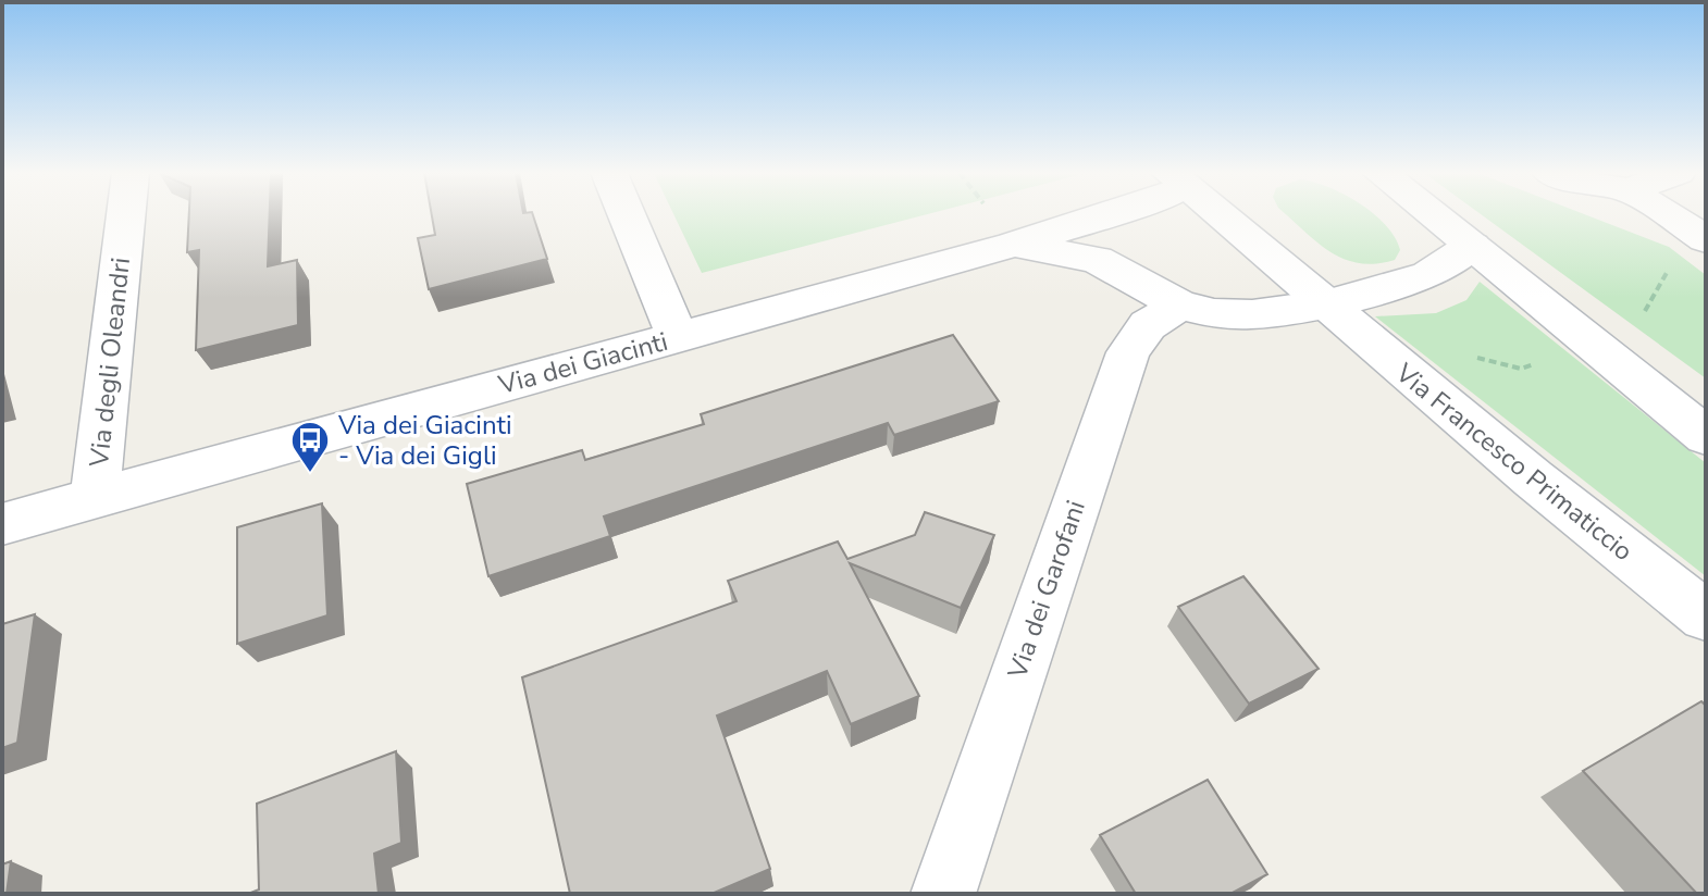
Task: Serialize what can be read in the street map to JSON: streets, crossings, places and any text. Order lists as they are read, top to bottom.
{
  "streets": {
    "street": [
      "Via degli Oleandri",
      "Via dei Giacinti",
      "Via Francesco Primaticcio",
      "Via dei Garofani"
    ]
  },
  "crossings": [
    ["Via degli Oleandri", "Via dei Giacinti"]
  ],
  "places": {
    "bus stop": ["Via dei Giacinti - Via dei Gigli"]
  }
}
